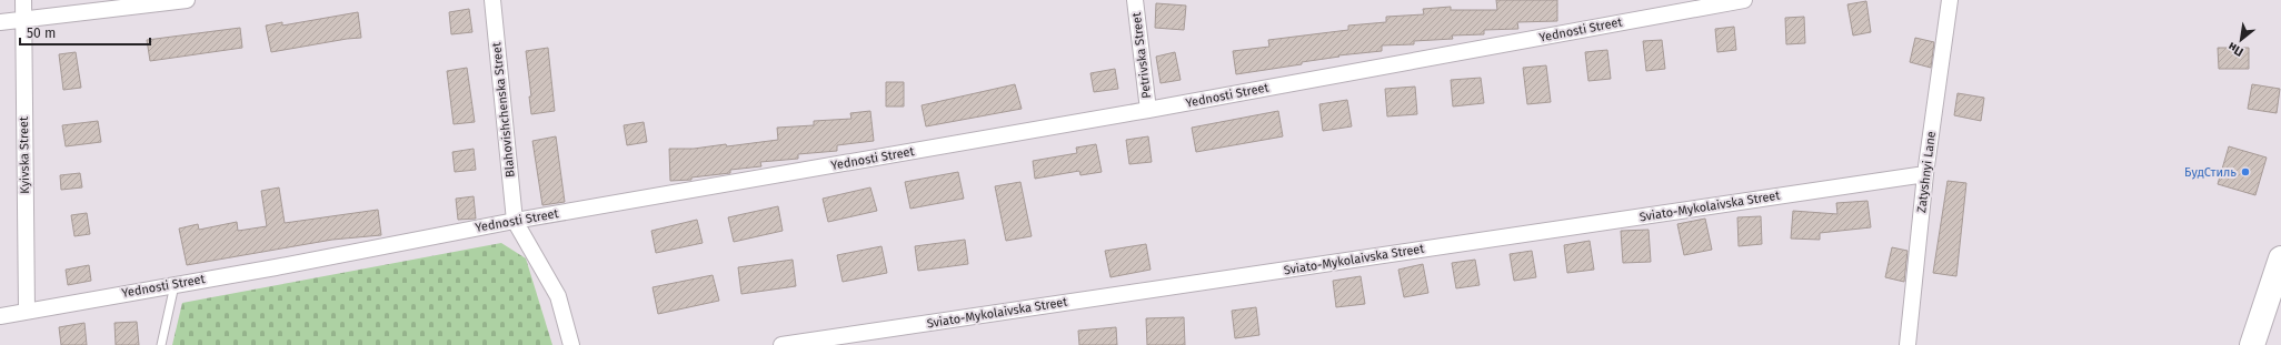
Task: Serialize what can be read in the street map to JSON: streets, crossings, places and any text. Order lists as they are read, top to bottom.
{
  "streets": {
    "street": [
      "Yednosti Street",
      "Petrivska Street",
      "Blahovishchenska Street",
      "Kyivska Street",
      "Zatyshnyi Lane",
      "Sviato-Mykolaivska Street"
    ]
  },
  "crossings": [
    ["Yednosti Street", "Petrivska Street"],
    ["Yednosti Street", "Blahovishchenska Street"],
    ["Yednosti Street", "Kyivska Street"],
    ["Zatyshnyi Lane", "Sviato-Mykolaivska Street"]
  ],
  "places": ["БудСтиль"],
  "scale_bar": "50 m",
  "north": "bottom left"
}
